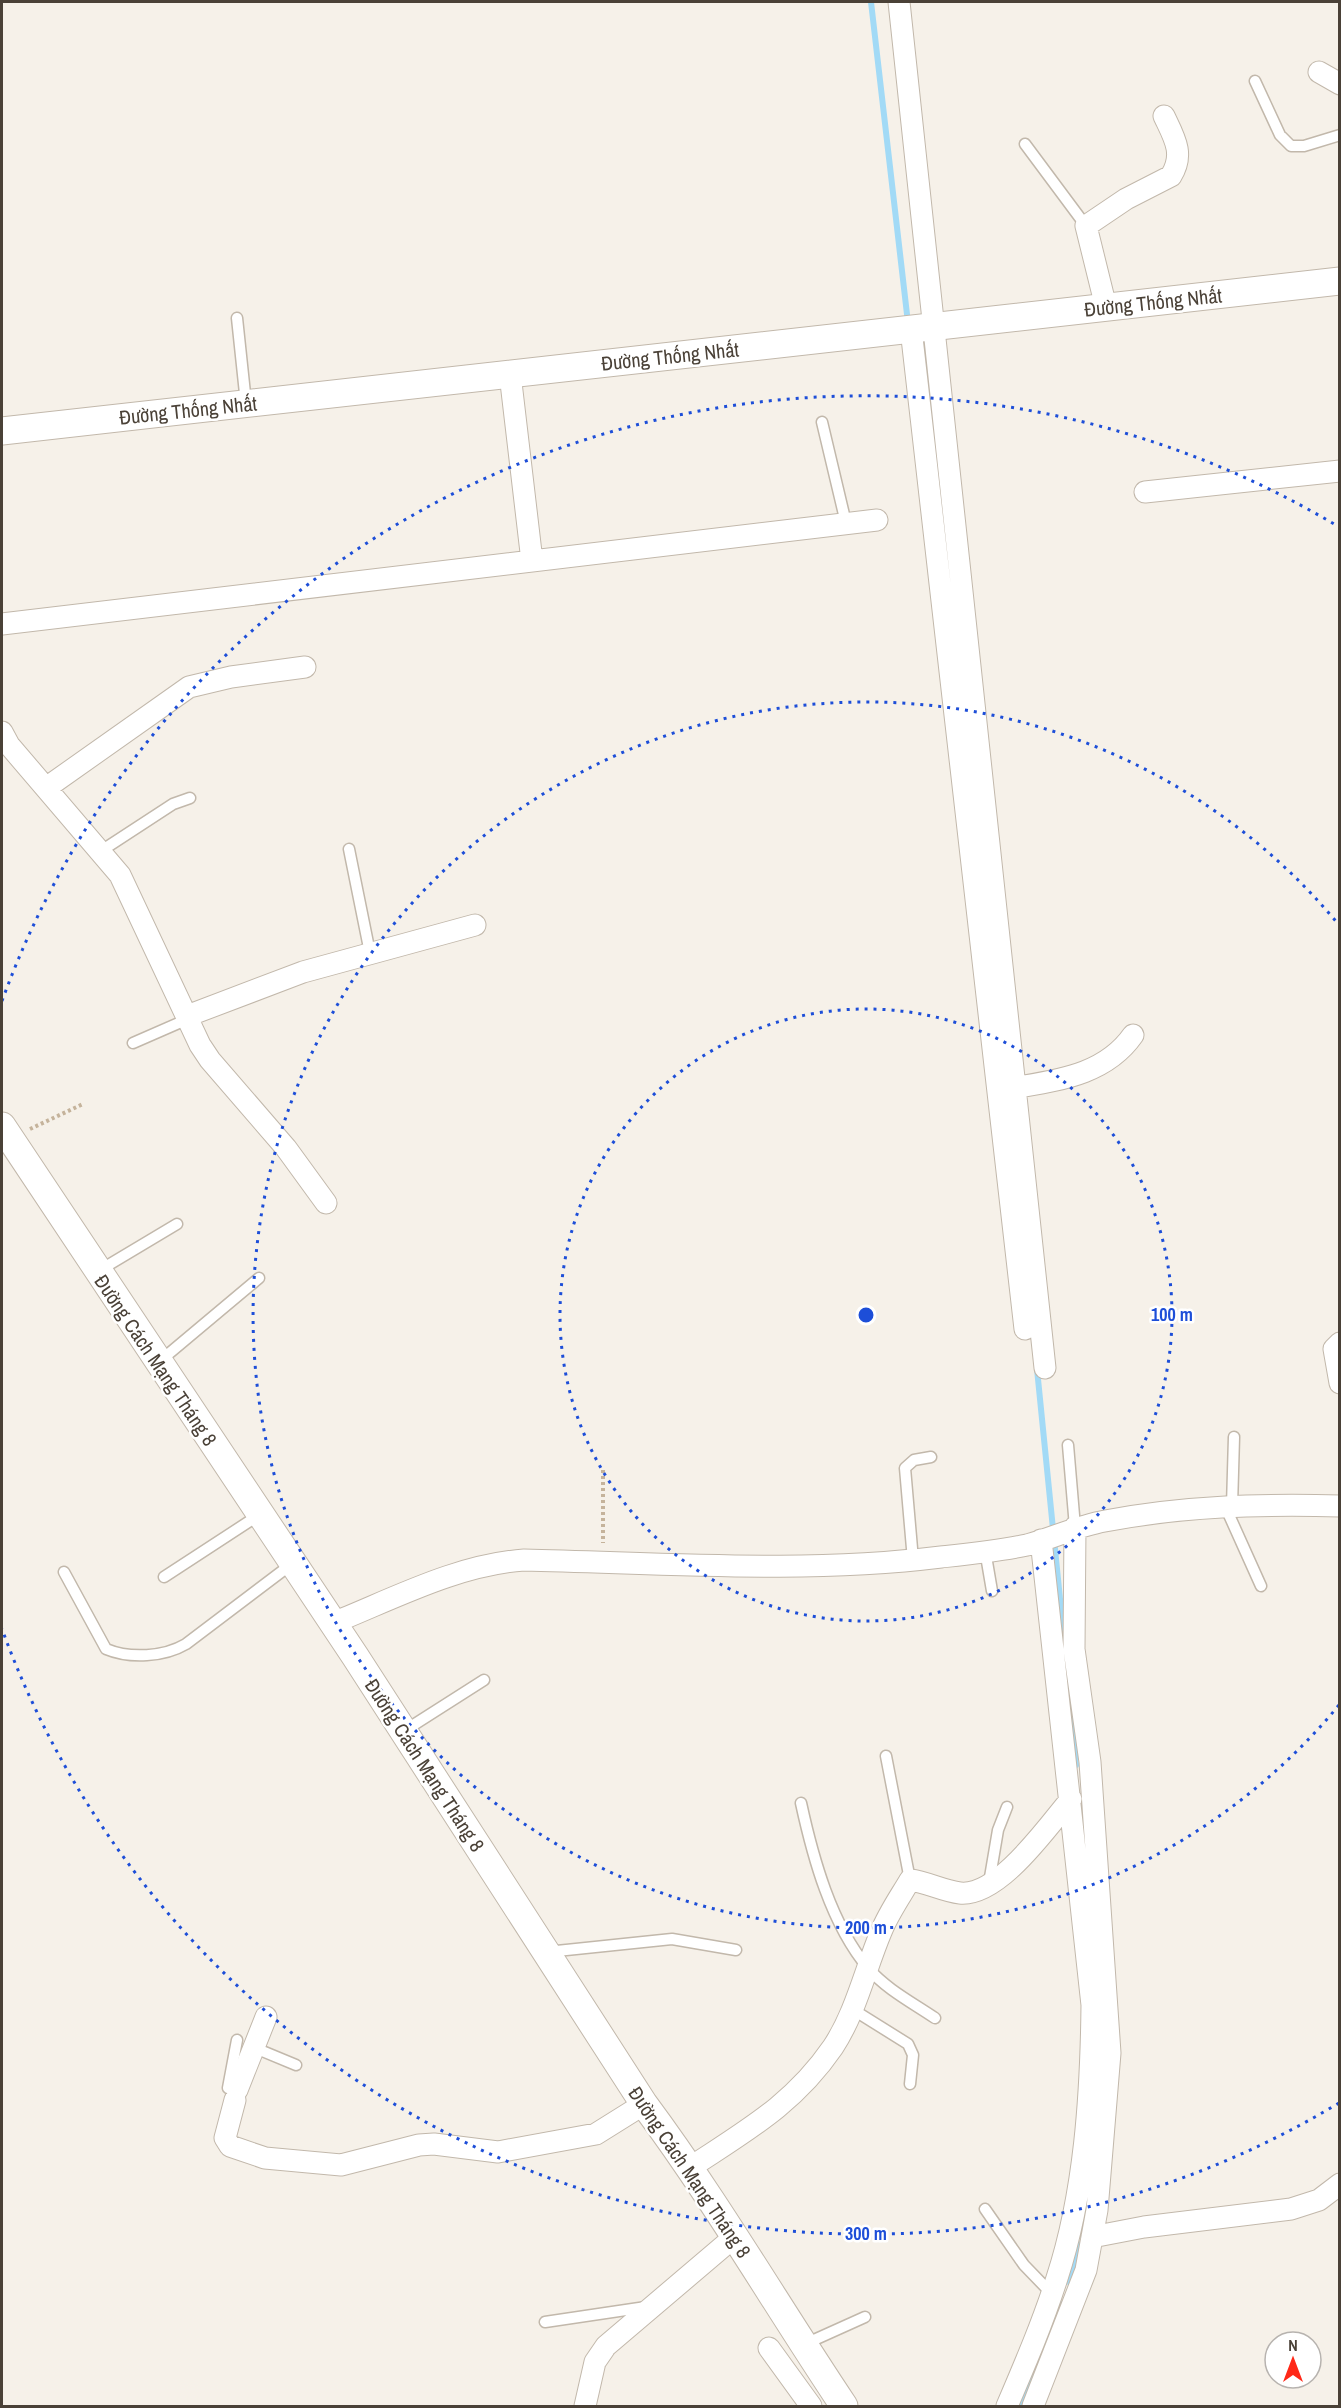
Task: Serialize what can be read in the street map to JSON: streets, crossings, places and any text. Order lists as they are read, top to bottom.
{
  "streets": {
    "street": ["Đường Thống Nhất", "Đường Cách Mạng Tháng 8"]
  },
  "north": "top",
  "rings": ["100 m", "200 m", "300 m"]
}
